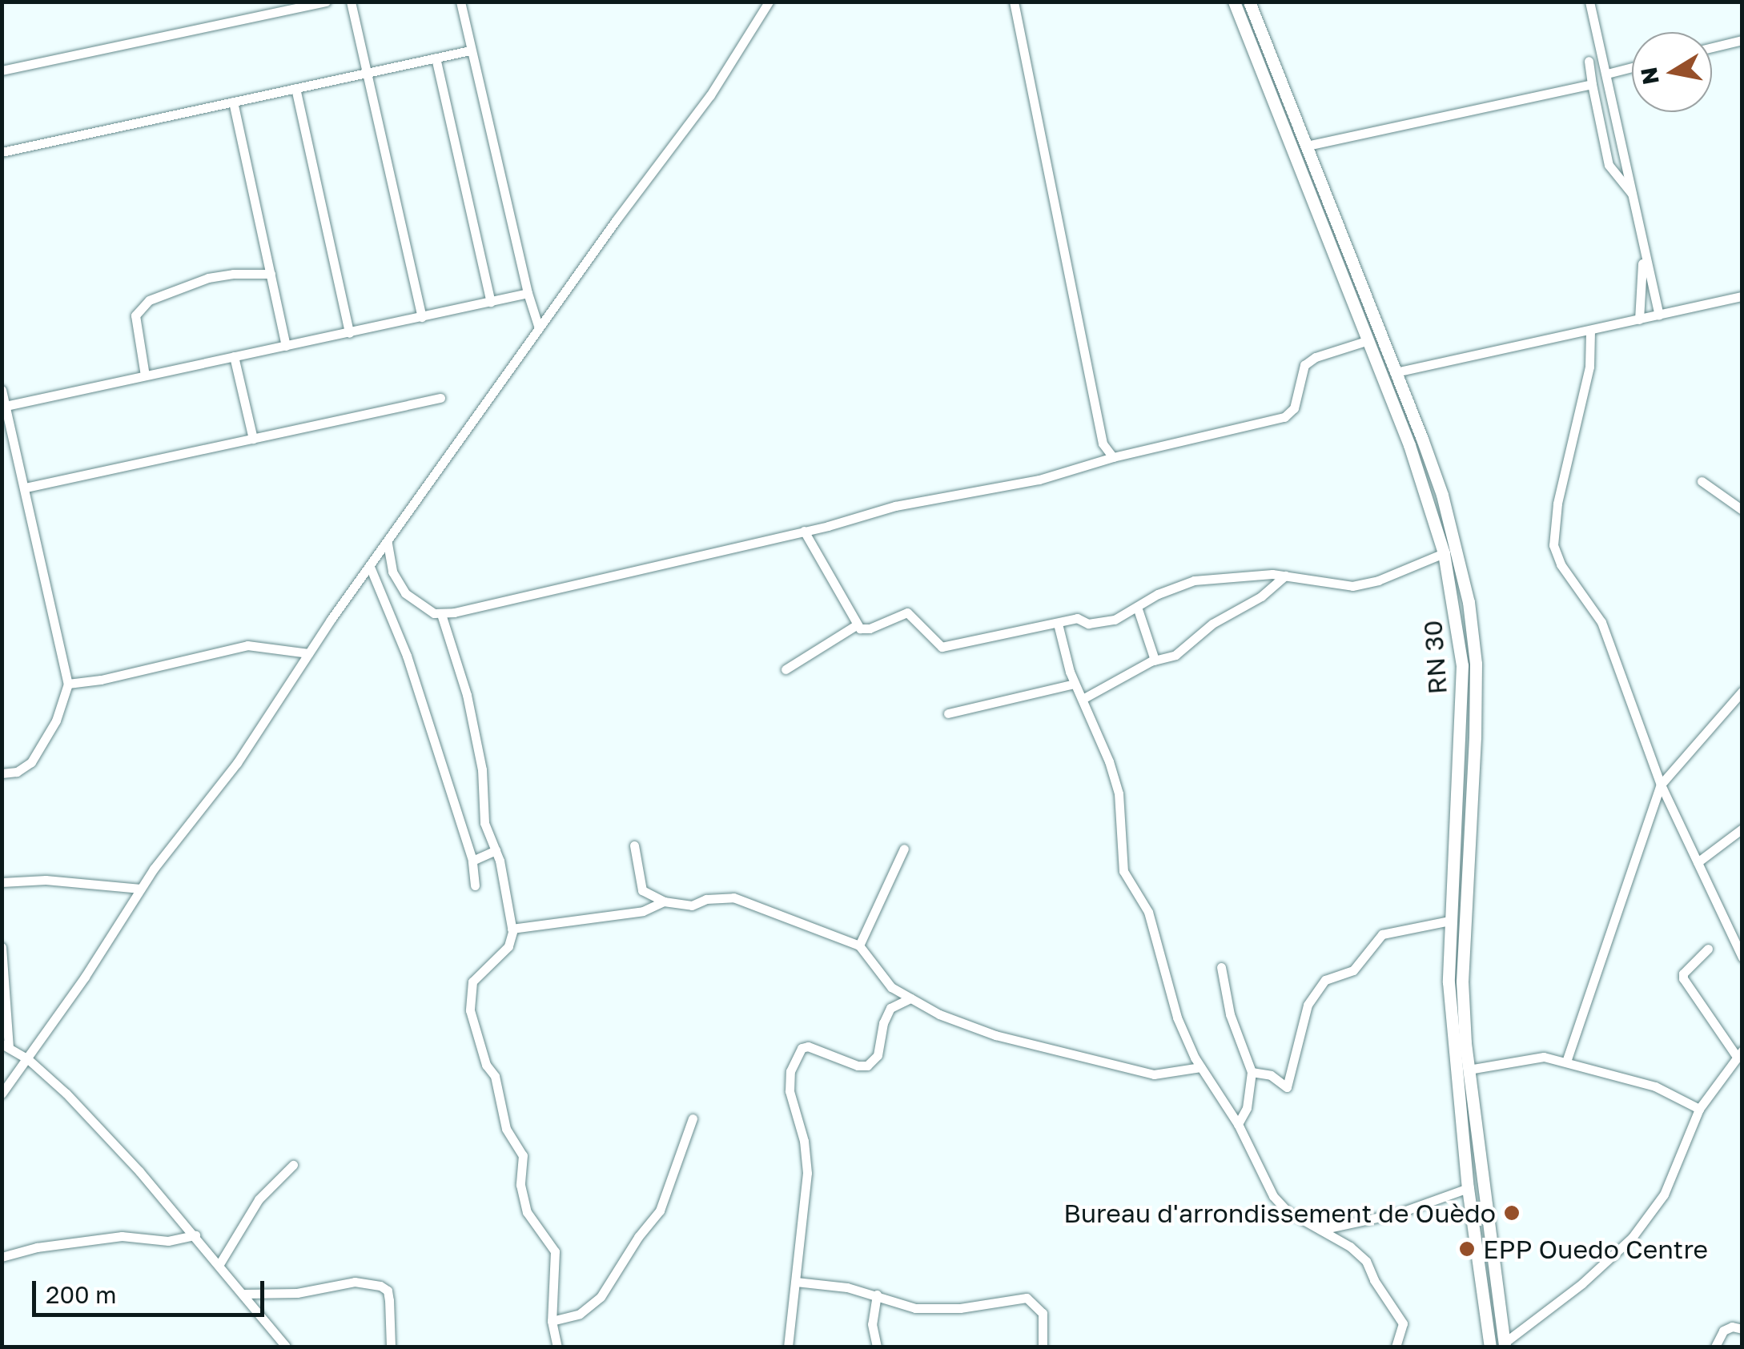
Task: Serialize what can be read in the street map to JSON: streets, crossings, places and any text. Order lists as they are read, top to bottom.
{
  "streets": {
    "main road": ["RN 30"]
  },
  "places": ["Bureau d'arrondissement de Ouèdo", "EPP Ouedo Centre"],
  "scale_bar": "200 m",
  "north": "left"
}
